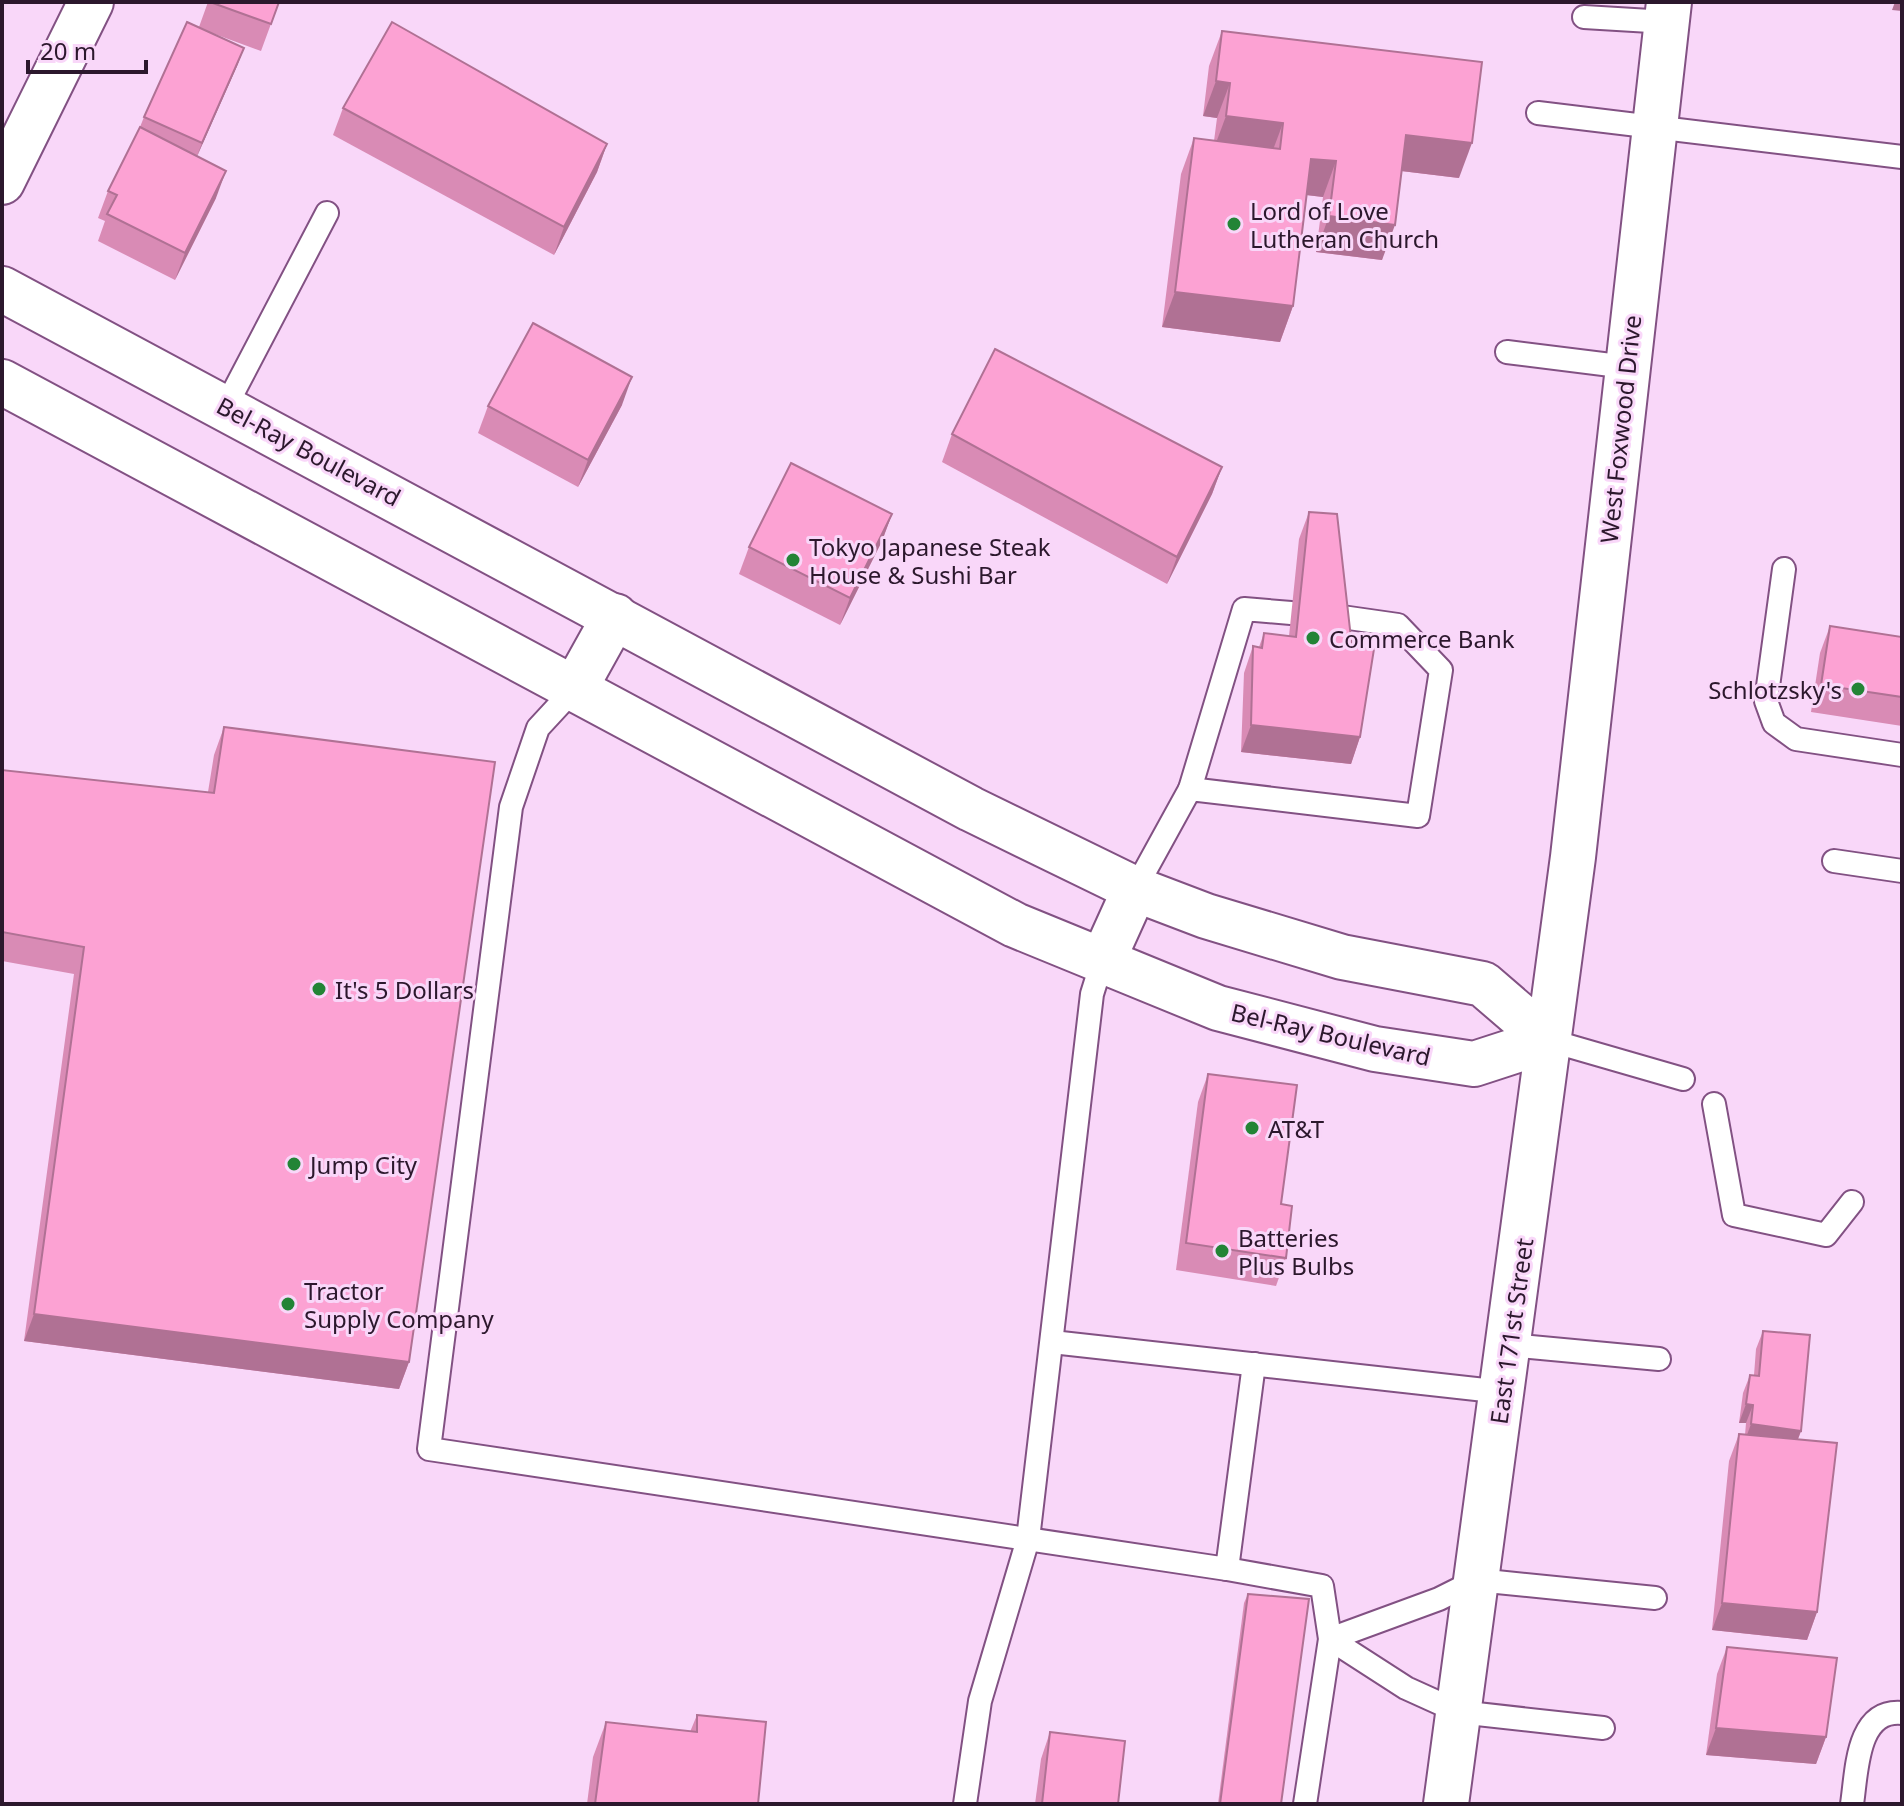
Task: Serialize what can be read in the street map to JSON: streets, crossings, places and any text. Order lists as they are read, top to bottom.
{
  "streets": {
    "street": ["West Foxwood Drive", "Bel-Ray Boulevard", "East 171st Street"]
  },
  "crossings": [
    ["West Foxwood Drive", "East 171st Street"],
    ["Bel-Ray Boulevard", "East 171st Street"]
  ],
  "places": [
    "Lord of Love Lutheran Church",
    "Tokyo Japanese Steak House & Sushi Bar",
    "Commerce Bank",
    "Schlotzsky's",
    "It's 5 Dollars",
    "AT&T",
    "Jump City",
    "Batteries Plus Bulbs",
    "Tractor Supply Company"
  ],
  "scale_bar": "20 m"
}
